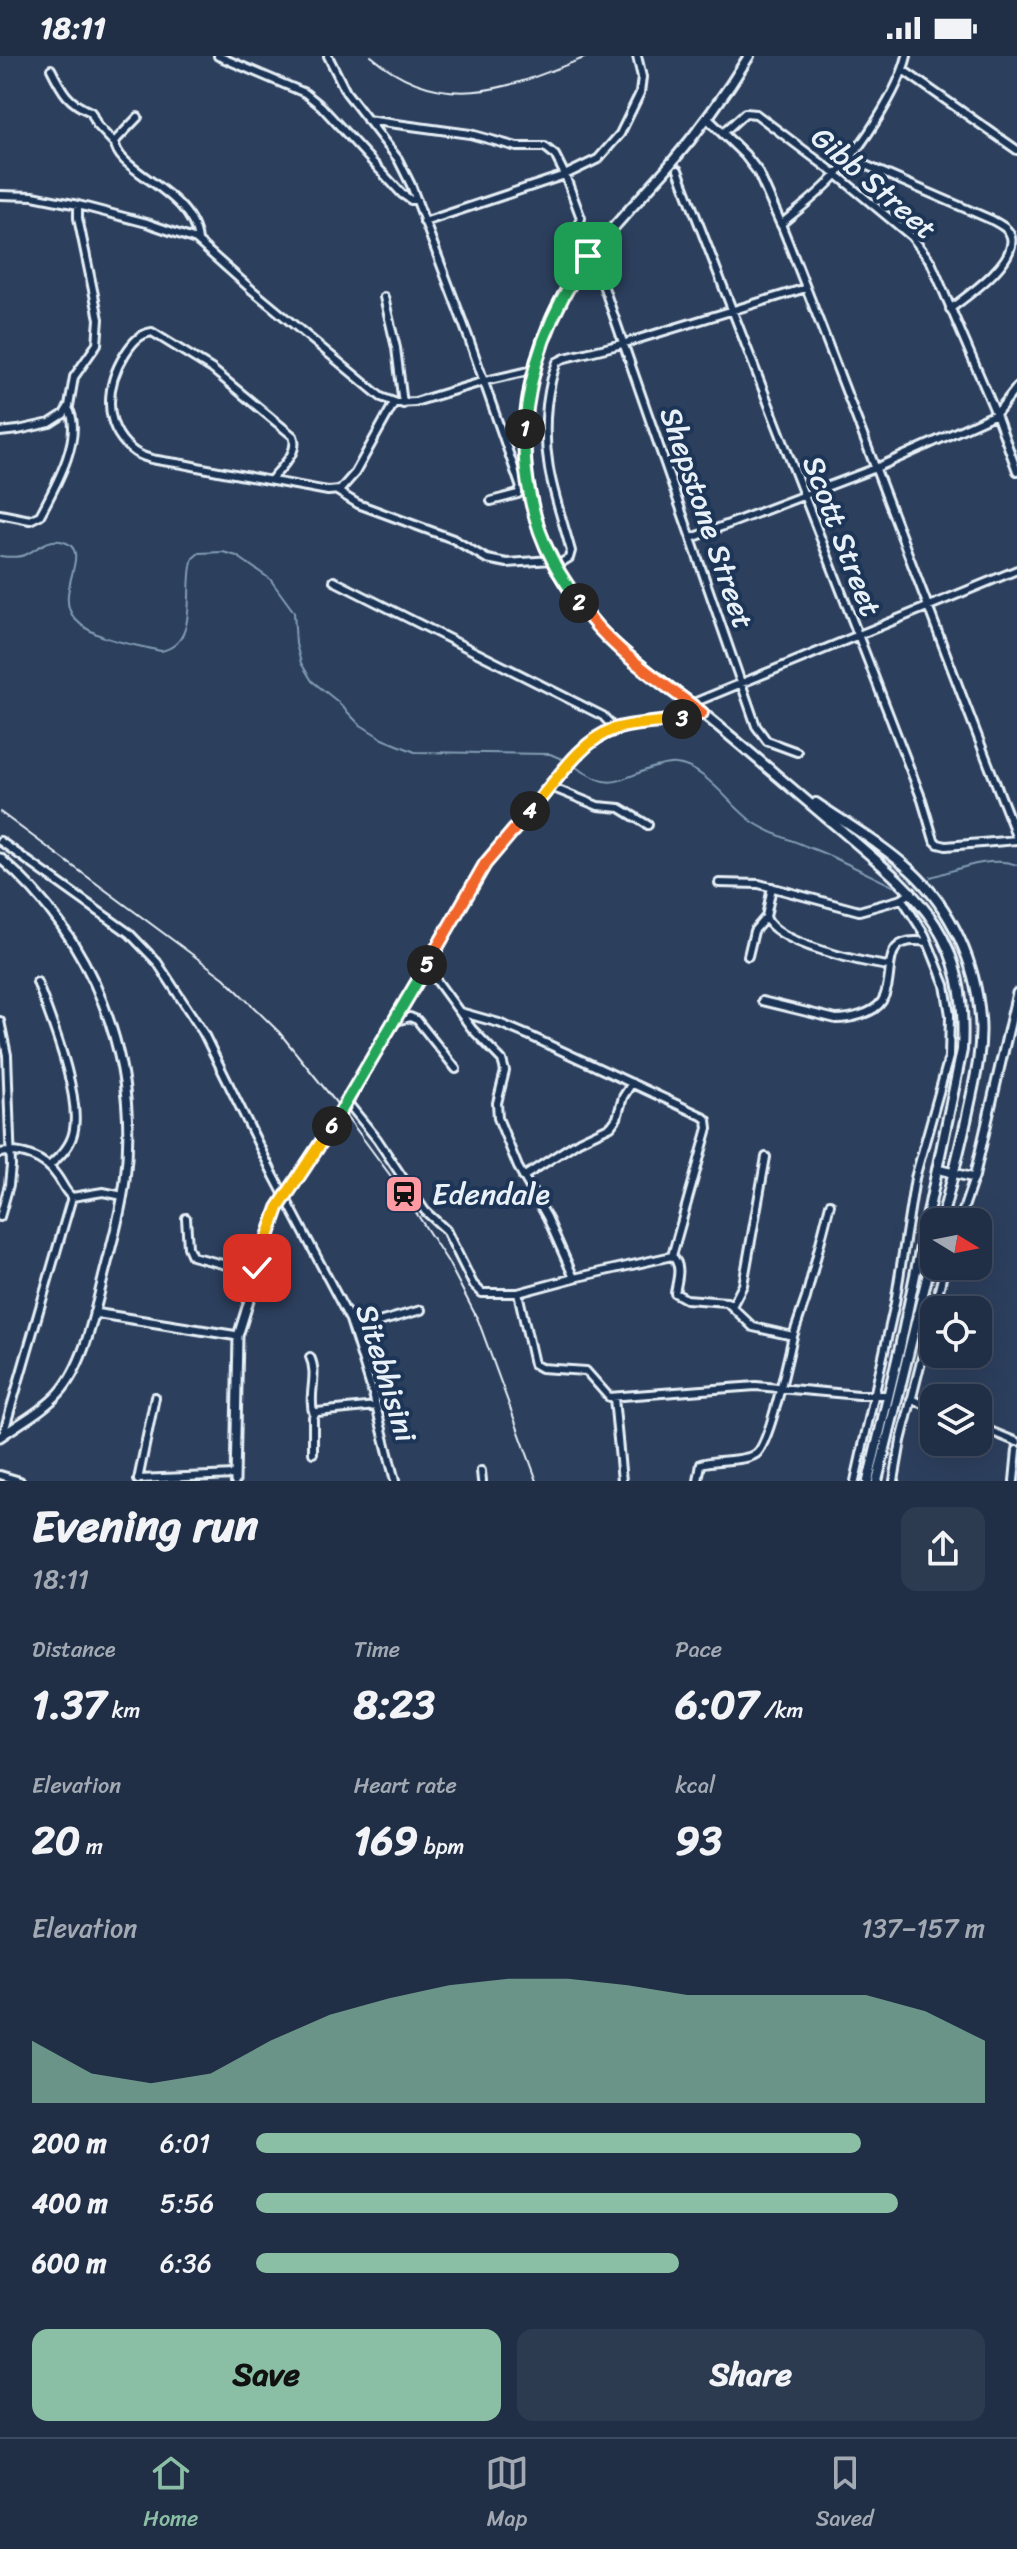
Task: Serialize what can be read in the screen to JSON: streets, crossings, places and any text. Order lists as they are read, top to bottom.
{
  "streets": {
    "street": [
      "Gibb Street",
      "Shepstone Street",
      "Scott Street",
      "Sitebhisini"
    ]
  },
  "places": {
    "station": ["Edendale"]
  },
  "north": "right",
  "page": {
    "status": "18:11",
    "pins": [
      "1",
      "2",
      "3",
      "4",
      "5",
      "6"
    ],
    "heading": ["Evening run", "18:11"],
    "stats": [
      ["Distance", "1.37 km"],
      ["Time", "8:23"],
      ["Pace", "6:07 /km"],
      ["Elevation", "20 m"],
      ["Heart rate", "169 bpm"],
      ["kcal", "93"]
    ],
    "chart": ["Elevation", "137–157 m"],
    "list": [
      {
        "name": "200 m",
        "note": "6:01"
      },
      {
        "name": "400 m",
        "note": "5:56"
      },
      {
        "name": "600 m",
        "note": "6:36"
      }
    ],
    "buttons": ["Save", "Share"],
    "tabs": ["Home", "Map", "Saved"]
  }
}
